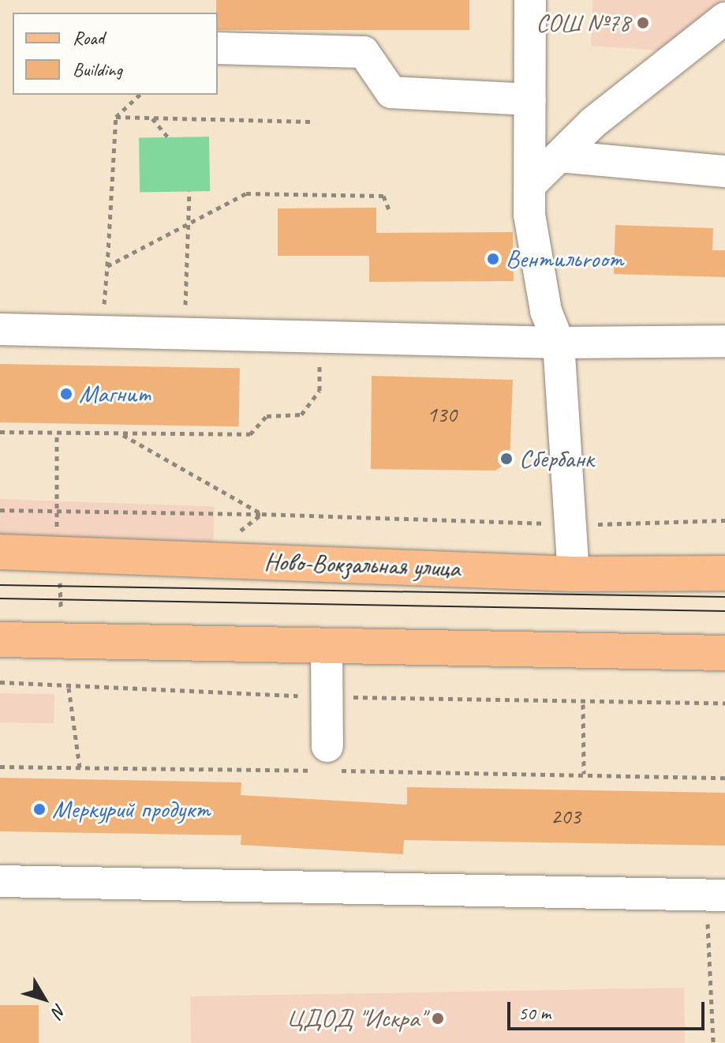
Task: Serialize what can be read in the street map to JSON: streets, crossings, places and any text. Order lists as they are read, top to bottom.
{
  "streets": {
    "main road": ["Ново-Вокзальная улица"]
  },
  "places": [
    "СОШ №78",
    "Вентильroom",
    "Магнит",
    "Сбербанк",
    "Меркурий продукт",
    "ЦДОД \"Искра\""
  ],
  "house_numbers": ["130", "203"],
  "legend": ["Road", "Building"],
  "scale_bar": "50 m",
  "north": "bottom right"
}
